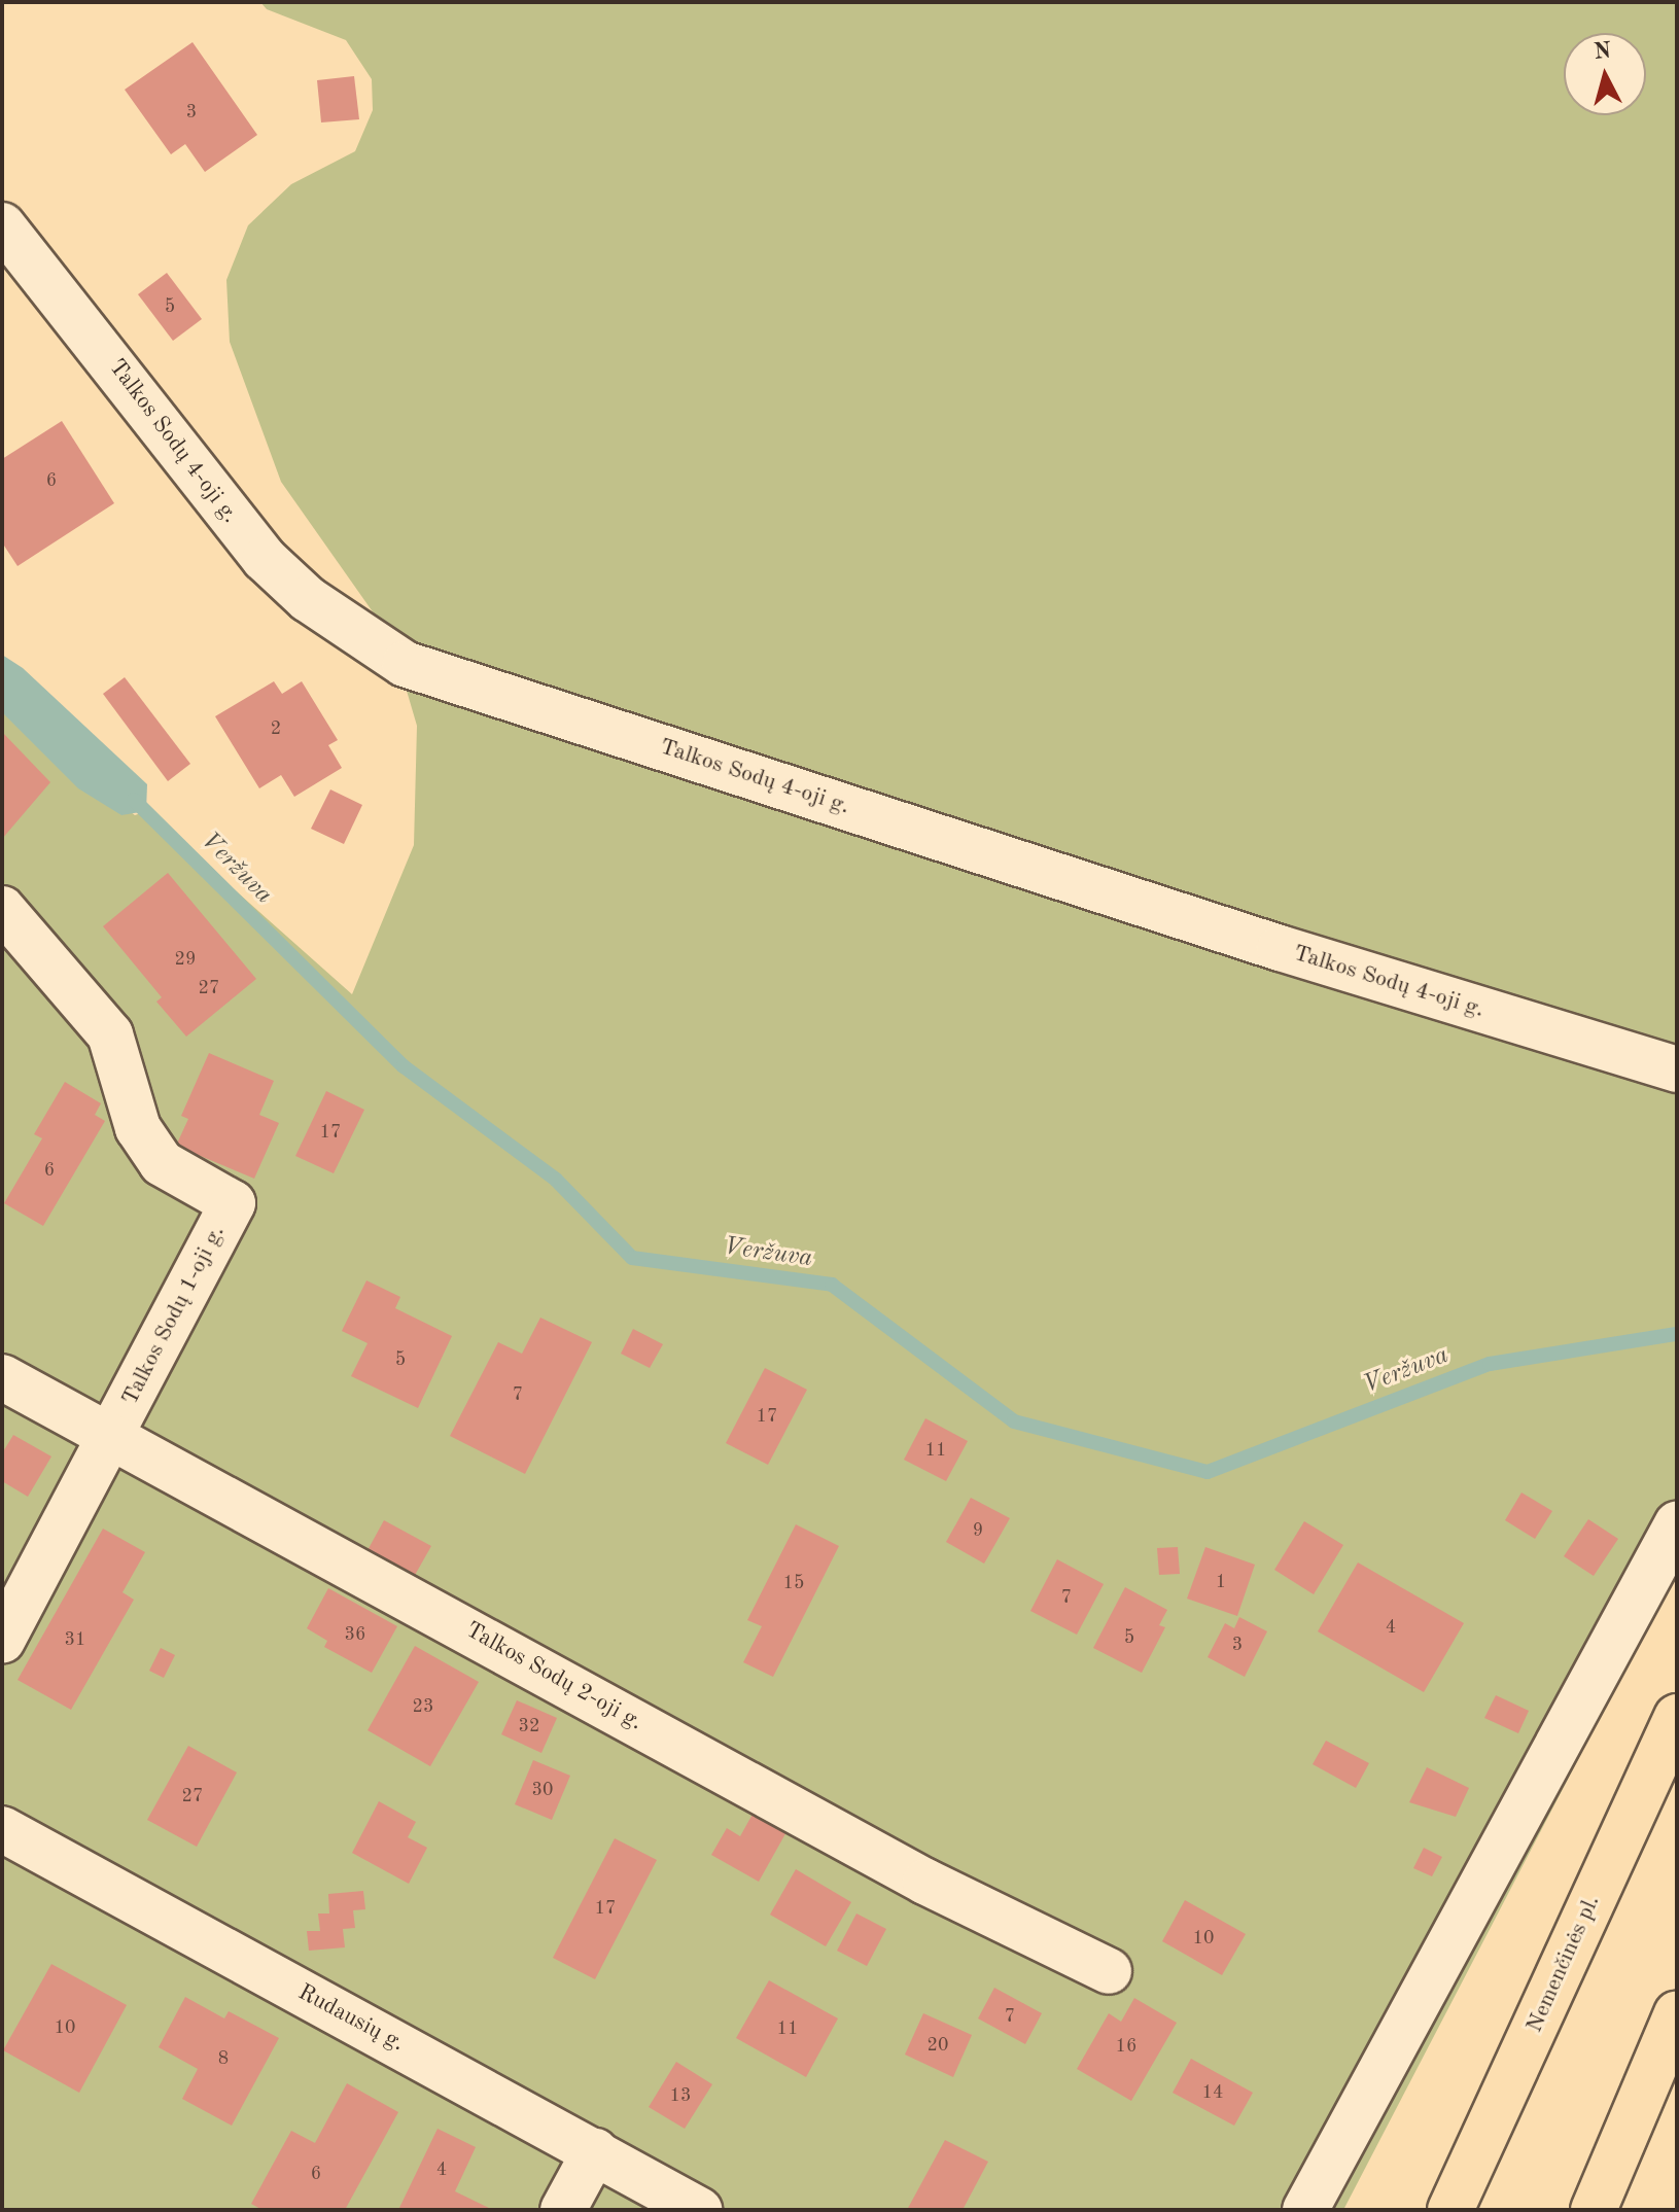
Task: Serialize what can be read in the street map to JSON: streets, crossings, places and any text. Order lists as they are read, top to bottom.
{
  "streets": {
    "main road": ["Nemenčinės pl."],
    "street": [
      "Talkos Sodų 4-oji g.",
      "Talkos Sodų 1-oji g.",
      "Talkos Sodų 2-oji g.",
      "Rudausių g."
    ]
  },
  "crossings": [
    ["Talkos Sodų 1-oji g.", "Talkos Sodų 2-oji g."]
  ],
  "water": ["Veržuva"],
  "house_numbers": [
    "3",
    "5",
    "6",
    "2",
    "29",
    "27",
    "17",
    "6",
    "5",
    "7",
    "17",
    "11",
    "9",
    "1",
    "15",
    "7",
    "4",
    "36",
    "5",
    "31",
    "3",
    "23",
    "32",
    "30",
    "27",
    "17",
    "10",
    "7",
    "10",
    "11",
    "20",
    "16",
    "8",
    "14",
    "13",
    "4",
    "6"
  ],
  "north": "top"
}
